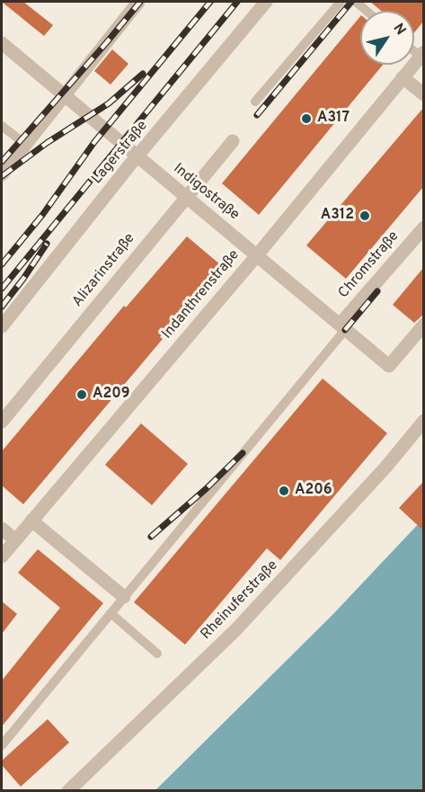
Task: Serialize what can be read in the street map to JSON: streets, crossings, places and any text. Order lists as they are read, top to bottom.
{
  "streets": {
    "street": [
      "Lagerstraße",
      "Indigostraße",
      "Chromstraße",
      "Alizarinstraße",
      "Indanthrenstraße",
      "Rheinuferstraße"
    ]
  },
  "crossings": [
    ["Lagerstraße", "Indigostraße"],
    ["Indigostraße", "Chromstraße"],
    ["Indigostraße", "Alizarinstraße"],
    ["Indigostraße", "Indanthrenstraße"]
  ],
  "places": [
    "A317",
    "A312",
    "A209",
    "A206"
  ],
  "north": "top right"
}
